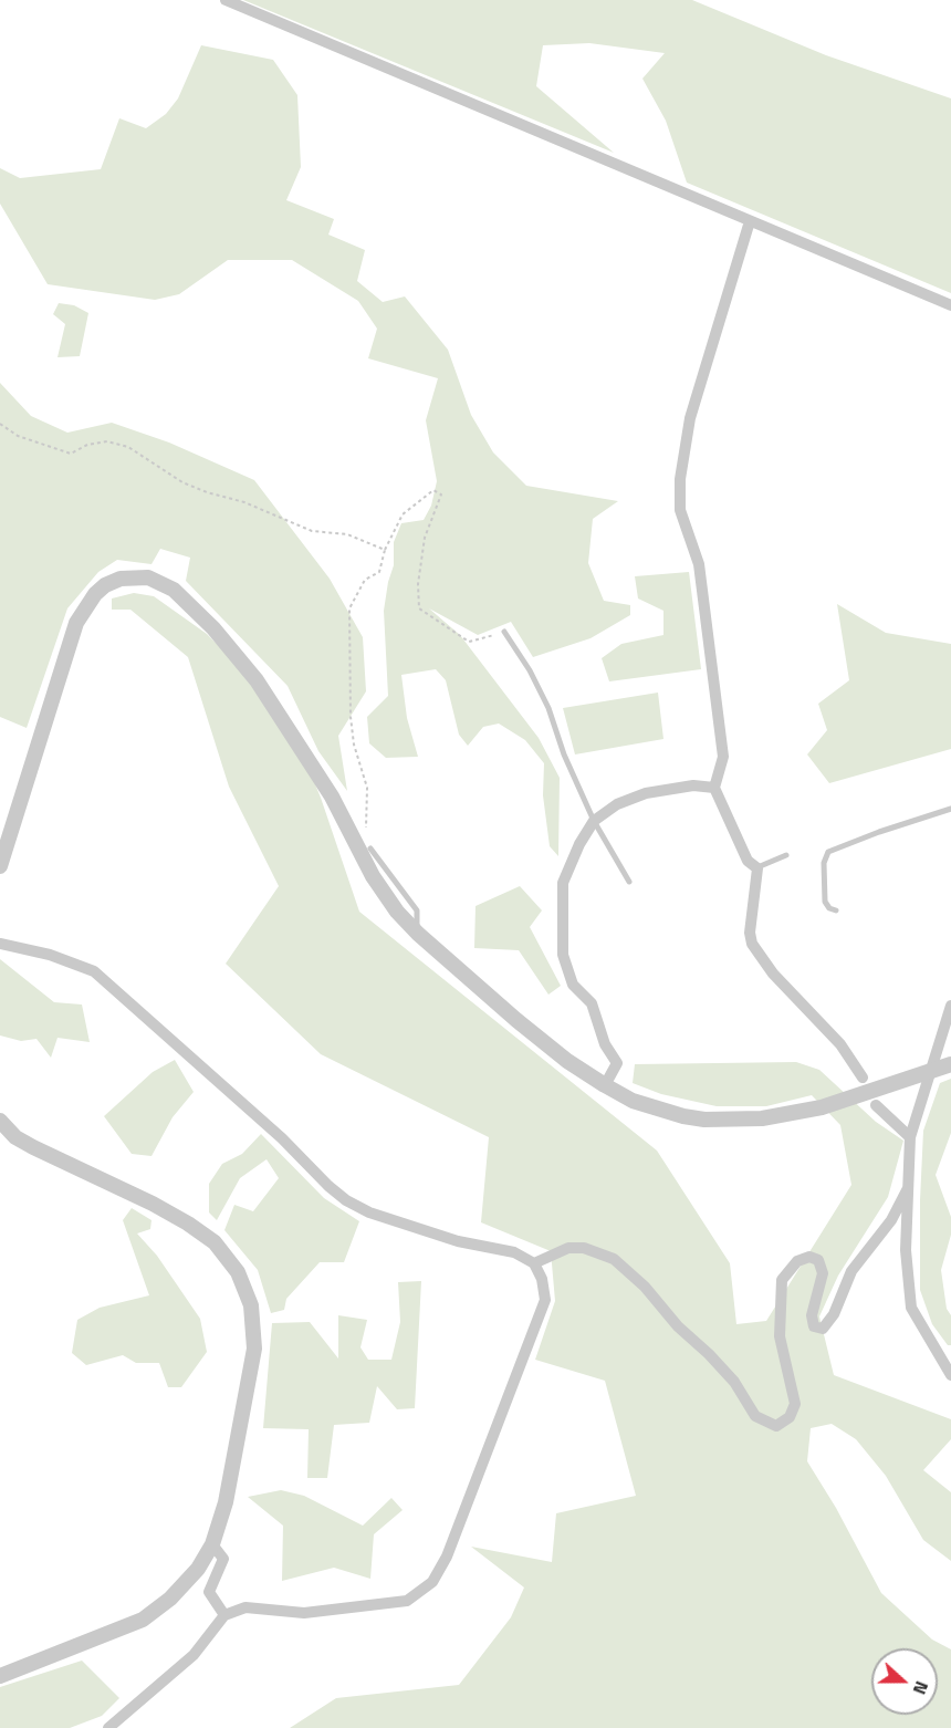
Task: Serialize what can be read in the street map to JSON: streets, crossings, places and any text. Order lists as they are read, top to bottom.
{
  "north": "right"
}
